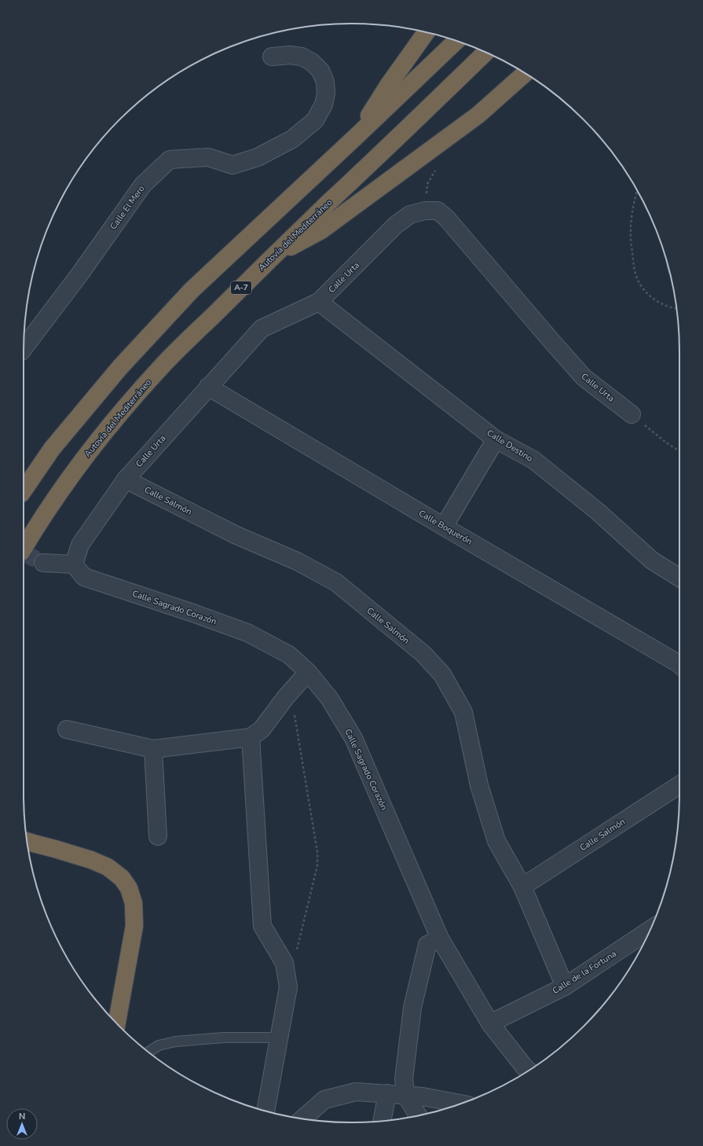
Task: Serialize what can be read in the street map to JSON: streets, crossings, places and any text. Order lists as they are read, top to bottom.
{
  "streets": {
    "highway": ["Autovía del Mediterráneo", "A-7"],
    "street": [
      "Calle El Mero",
      "Calle Urta",
      "Calle Destino",
      "Calle Salmón",
      "Calle Boquerón",
      "Calle Sagrado Corazón",
      "Calle de la Fortuna"
    ]
  },
  "crossings": [
    ["Calle Urta", "Calle Destino"],
    ["Calle Urta", "Calle Salmón"],
    ["Calle Urta", "Calle Boquerón"],
    ["Calle Urta", "Calle Sagrado Corazón"],
    ["Calle Salmón", "Calle de la Fortuna"],
    ["Calle Sagrado Corazón", "Calle de la Fortuna"]
  ],
  "north": "top"
}
